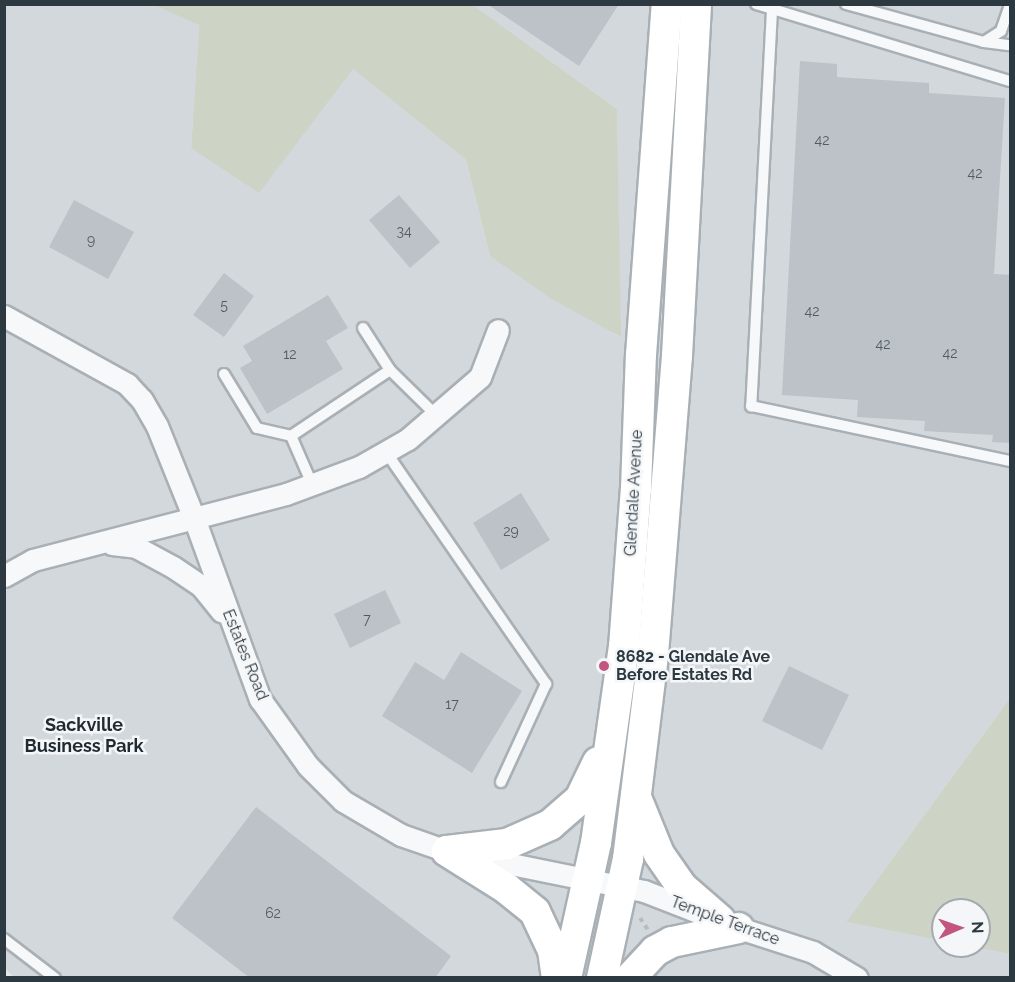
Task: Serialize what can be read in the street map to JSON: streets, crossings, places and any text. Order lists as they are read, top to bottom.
{
  "streets": {
    "main road": ["Glendale Avenue"],
    "street": ["Estates Road", "Temple Terrace"]
  },
  "crossings": [
    ["Glendale Avenue", "Estates Road"],
    ["Glendale Avenue", "Temple Terrace"],
    ["Estates Road", "Temple Terrace"]
  ],
  "districts": ["Sackville Business Park"],
  "places": ["8682 - Glendale Ave Before Estates Rd"],
  "house_numbers": [
    "42",
    "42",
    "34",
    "9",
    "5",
    "42",
    "42",
    "42",
    "12",
    "29",
    "7",
    "17",
    "62"
  ],
  "north": "right"
}
